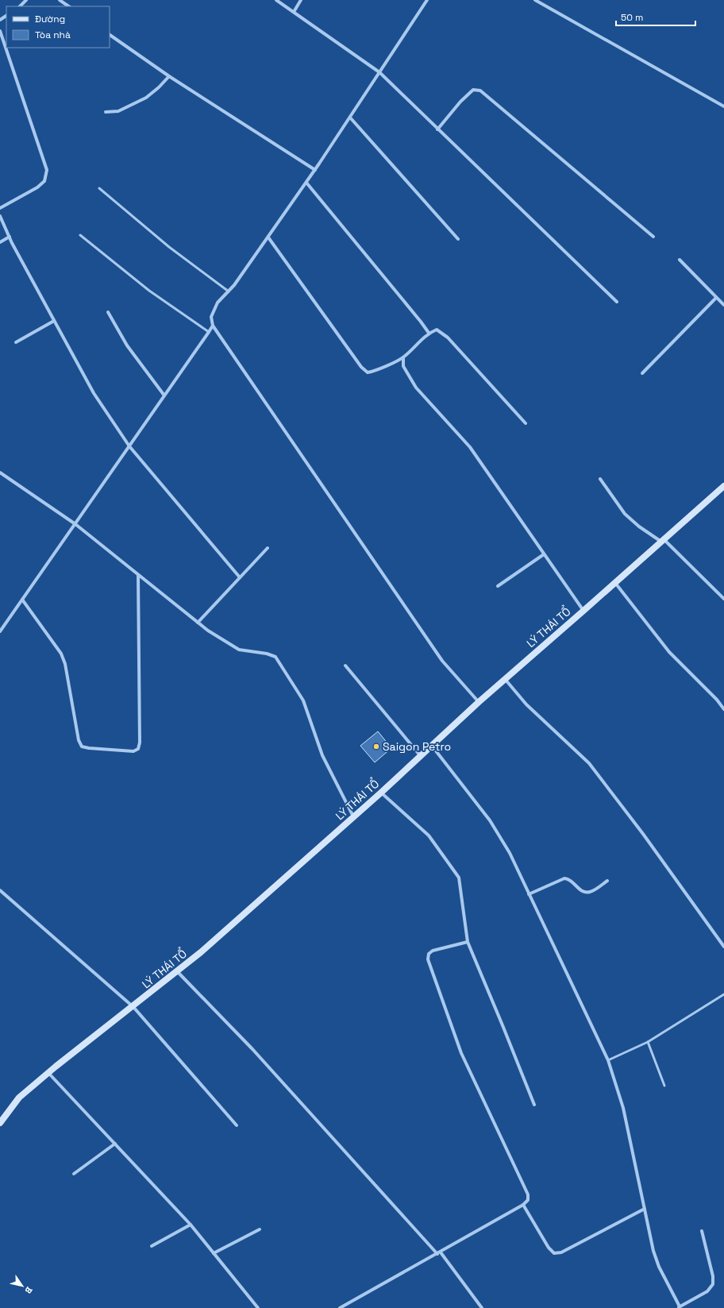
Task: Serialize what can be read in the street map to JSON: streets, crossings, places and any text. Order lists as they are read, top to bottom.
{
  "streets": {
    "main road": ["LÝ THÁI TỔ"]
  },
  "places": ["Saigon Petro"],
  "legend": ["Đường", "Tòa nhà"],
  "scale_bar": "50 m",
  "north": "bottom right"
}
